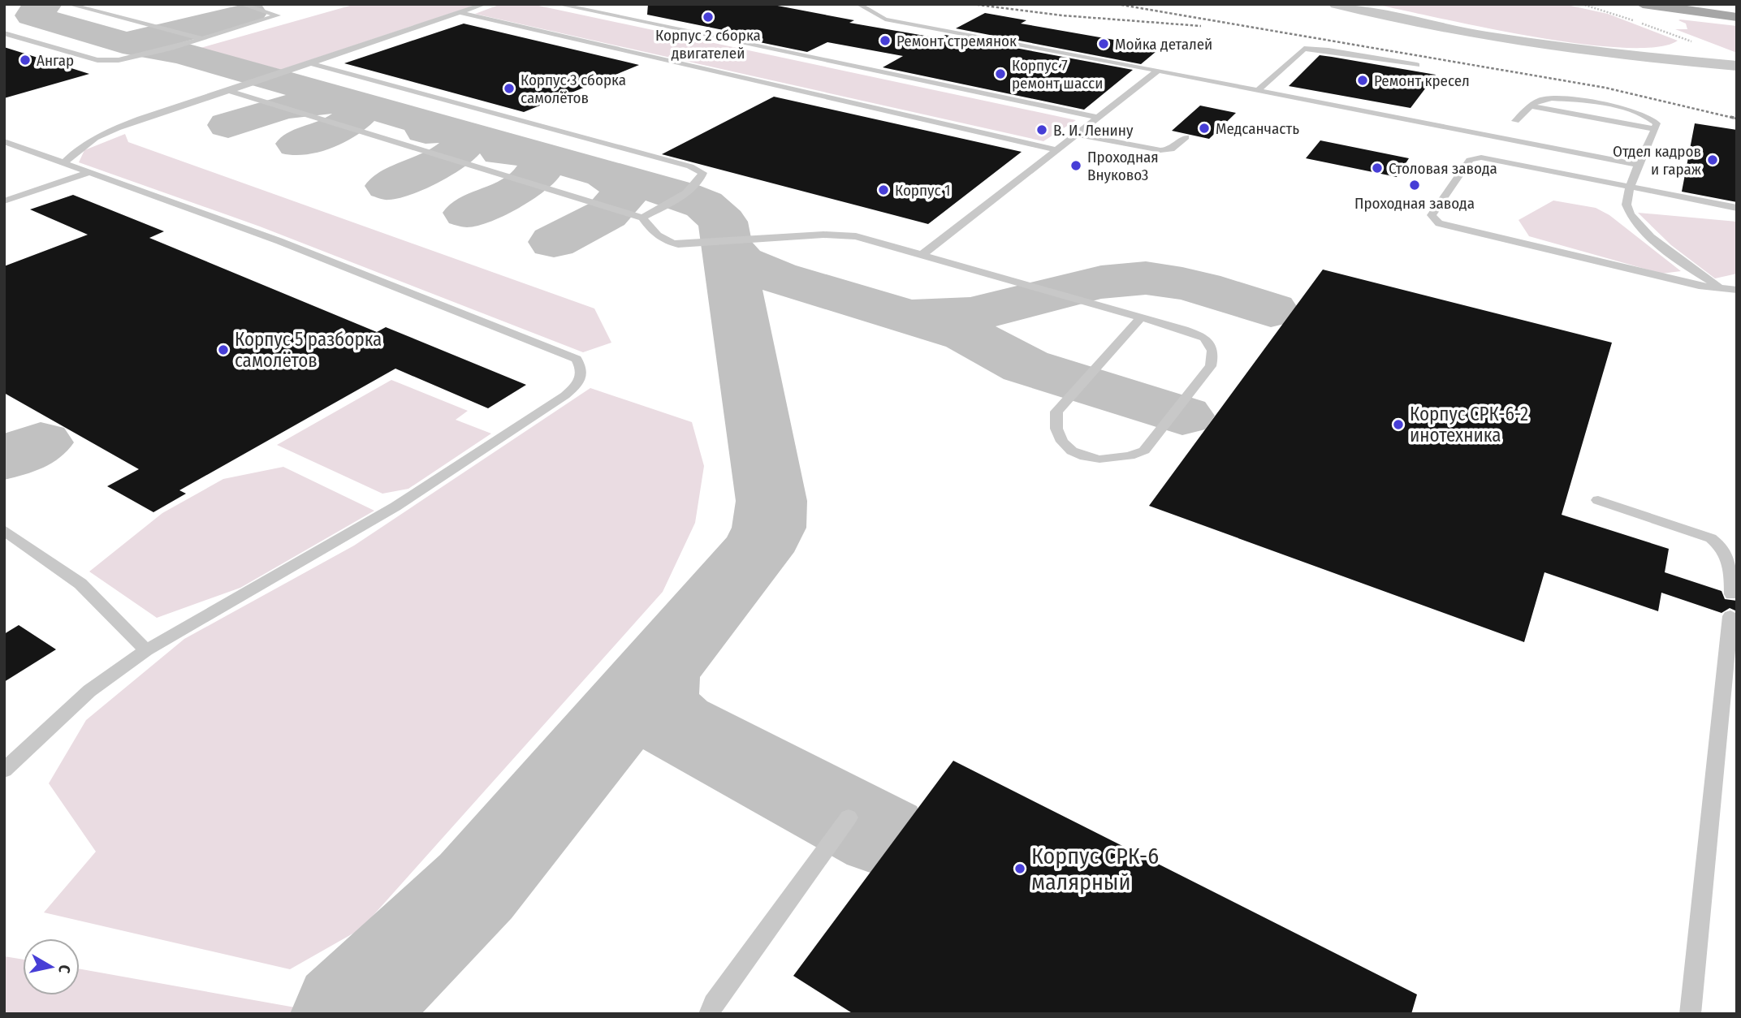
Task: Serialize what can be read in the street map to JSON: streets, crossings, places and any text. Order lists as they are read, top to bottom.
{
  "places": [
    "Корпус 2 сборка двигателей",
    "Ремонт стремянок",
    "Мойка деталей",
    "Ангар",
    "Корпус 7 ремонт шасси",
    "Ремонт кресел",
    "Корпус 3 сборка самолётов",
    "Медсанчасть",
    "В. И. Ленину",
    "Отдел кадров и гараж",
    "Проходная Внуково3",
    "Столовая завода",
    "Проходная завода",
    "Корпус 1",
    "Корпус 5 разборка самолётов",
    "Корпус СРК-6-2 инотехника",
    "Корпус СРК-6 малярный"
  ],
  "north": "right"
}
